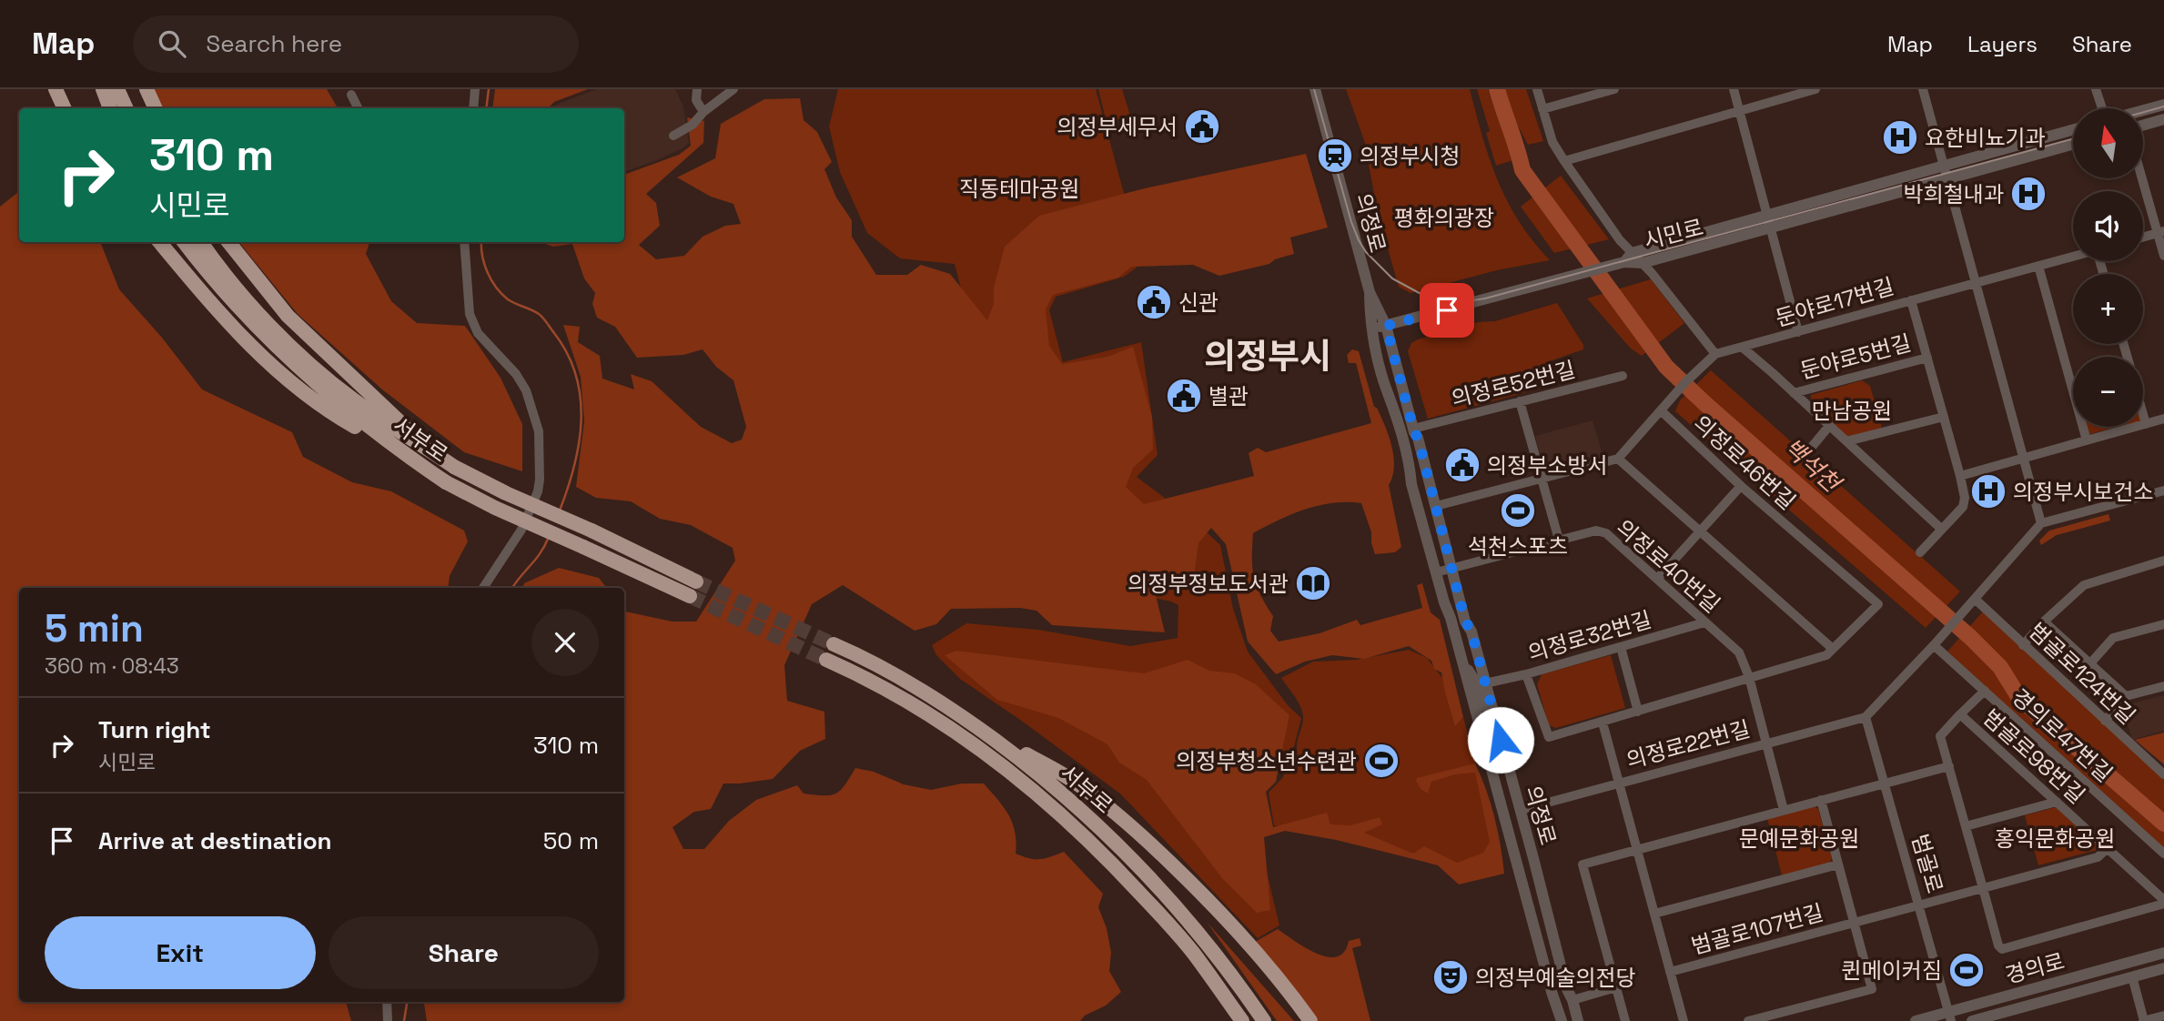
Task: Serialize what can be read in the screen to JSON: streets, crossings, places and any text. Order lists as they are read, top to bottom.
{
  "streets": {
    "highway": ["서부로"],
    "street": [
      "의정로",
      "시민로",
      "둔야로17번길",
      "둔야로5번길",
      "의정로52번길",
      "의정로46번길",
      "의정로40번길",
      "의정로32번길",
      "범골로124번길",
      "경의로47번길",
      "의정로22번길",
      "범골로98번길",
      "범골로",
      "범골로107번길",
      "경의로"
    ]
  },
  "crossings": [
    ["의정로", "의정로52번길"],
    ["의정로", "의정로40번길"],
    ["의정로", "의정로32번길"],
    ["의정로", "의정로22번길"],
    ["둔야로17번길", "둔야로5번길"],
    ["둔야로17번길", "의정로46번길"],
    ["의정로46번길", "의정로40번길"],
    ["의정로46번길", "의정로32번길"],
    ["의정로46번길", "범골로107번길"],
    ["의정로40번길", "의정로32번길"],
    ["의정로40번길", "의정로22번길"],
    ["의정로22번길", "범골로"],
    ["의정로22번길", "범골로107번길"],
    ["범골로", "범골로107번길"],
    ["범골로", "경의로"]
  ],
  "districts": ["의정부시"],
  "water": ["백석천"],
  "parks": [
    "직동테마공원",
    "평화의광장",
    "만남공원",
    "문예문화공원",
    "홍익문화공원"
  ],
  "places": {
    "public building": [
      "의정부세무서",
      "신관",
      "별관",
      "의정부소방서"
    ],
    "hospital": ["요한비뇨기과", "박희철내과", "의정부시보건소"],
    "station": ["의정부시청"],
    "sports": ["석천스포츠", "의정부청소년수련관", "퀸메이커짐"],
    "library": ["의정부정보도서관"],
    "theatre": ["의정부예술의전당"]
  },
  "north": "top",
  "page": {
    "header": "Map",
    "search": "Search here",
    "nav": ["Map", "Layers", "Share"],
    "map_buttons": ["+", "−"],
    "turn": ["310 m", "시민로"],
    "heading": ["5 min", "360 m · 08:43"],
    "list": [
      {
        "name": "Turn right",
        "note": "시민로",
        "value": "310 m"
      },
      {
        "name": "Arrive at destination",
        "value": "50 m"
      }
    ],
    "buttons": ["Exit", "Share"]
  }
}
